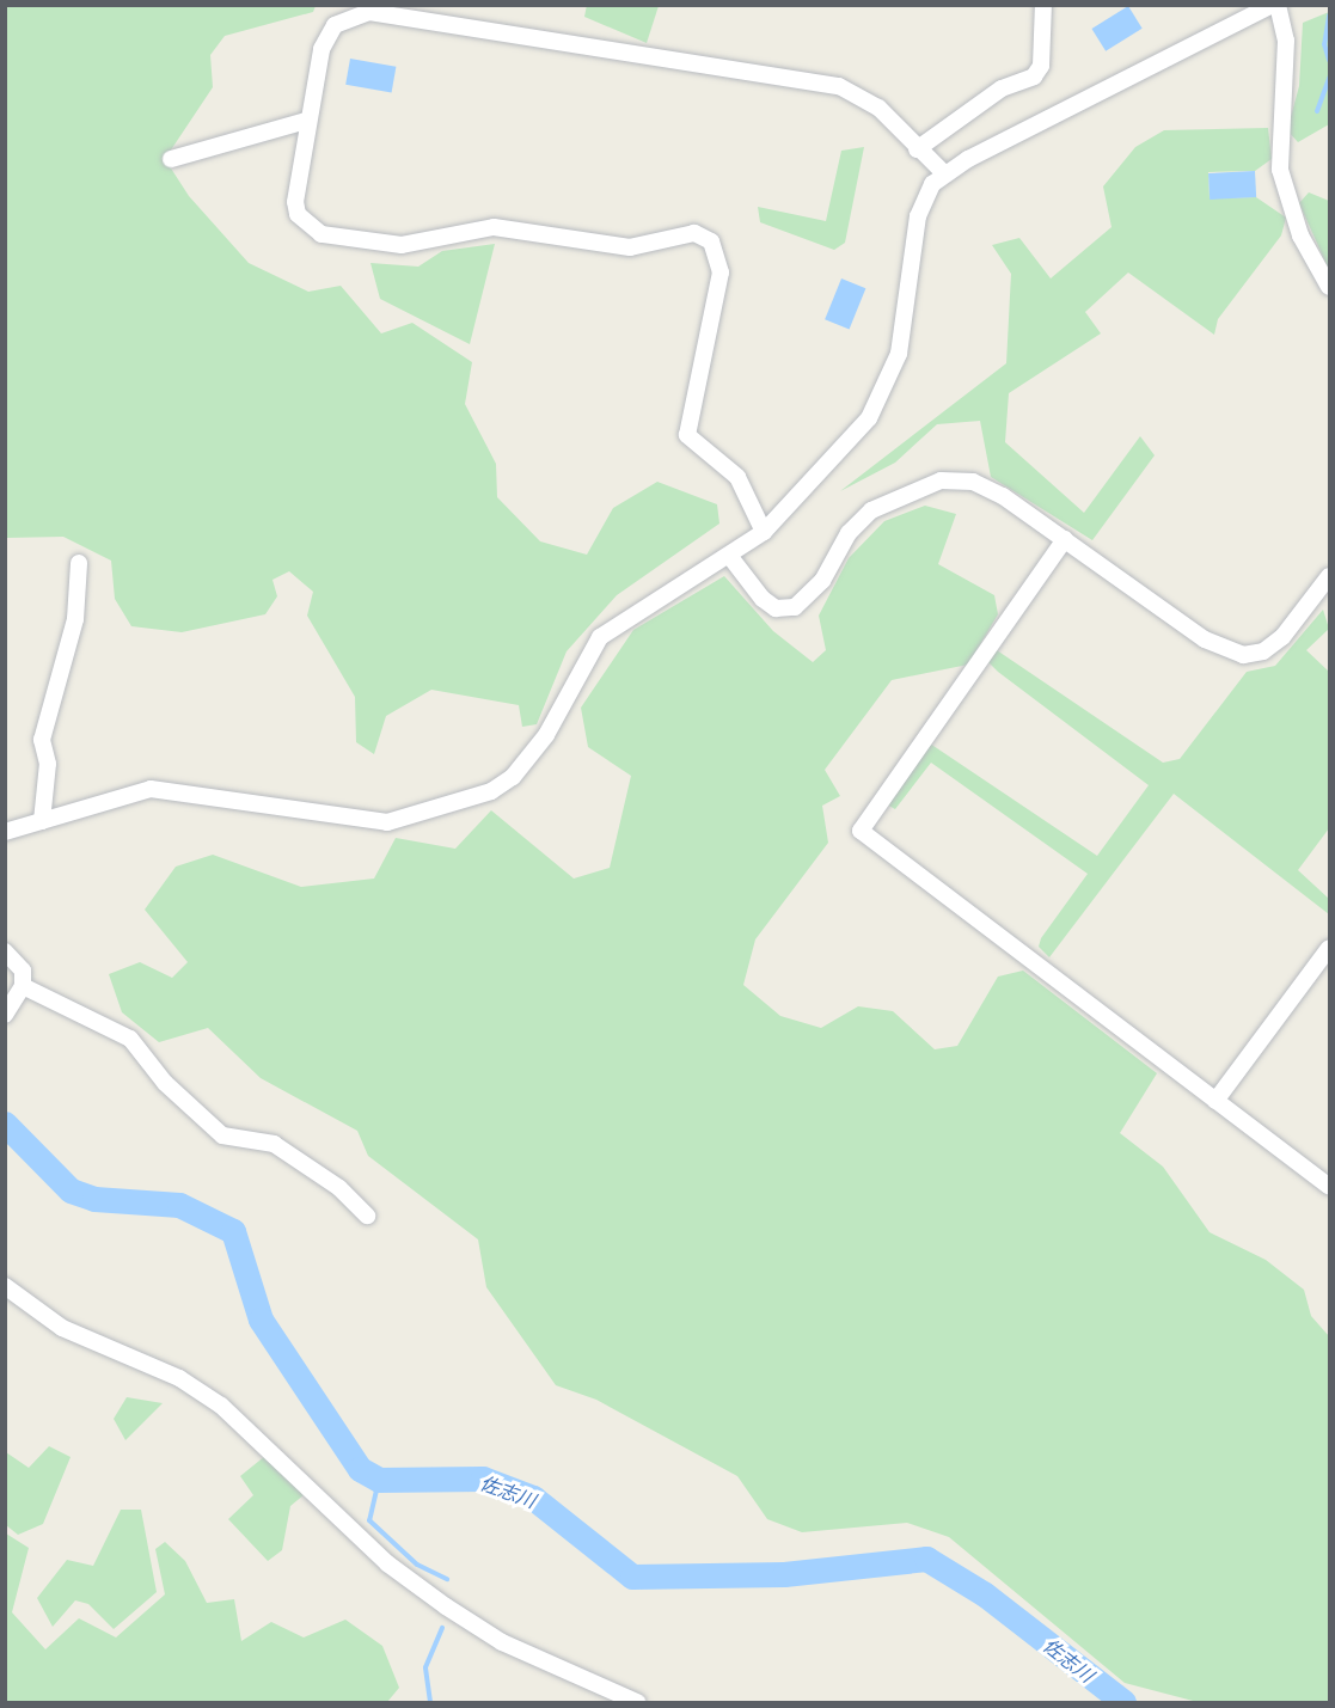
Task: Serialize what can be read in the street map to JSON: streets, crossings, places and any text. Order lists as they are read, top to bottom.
{
  "water": ["佐志川"]
}
